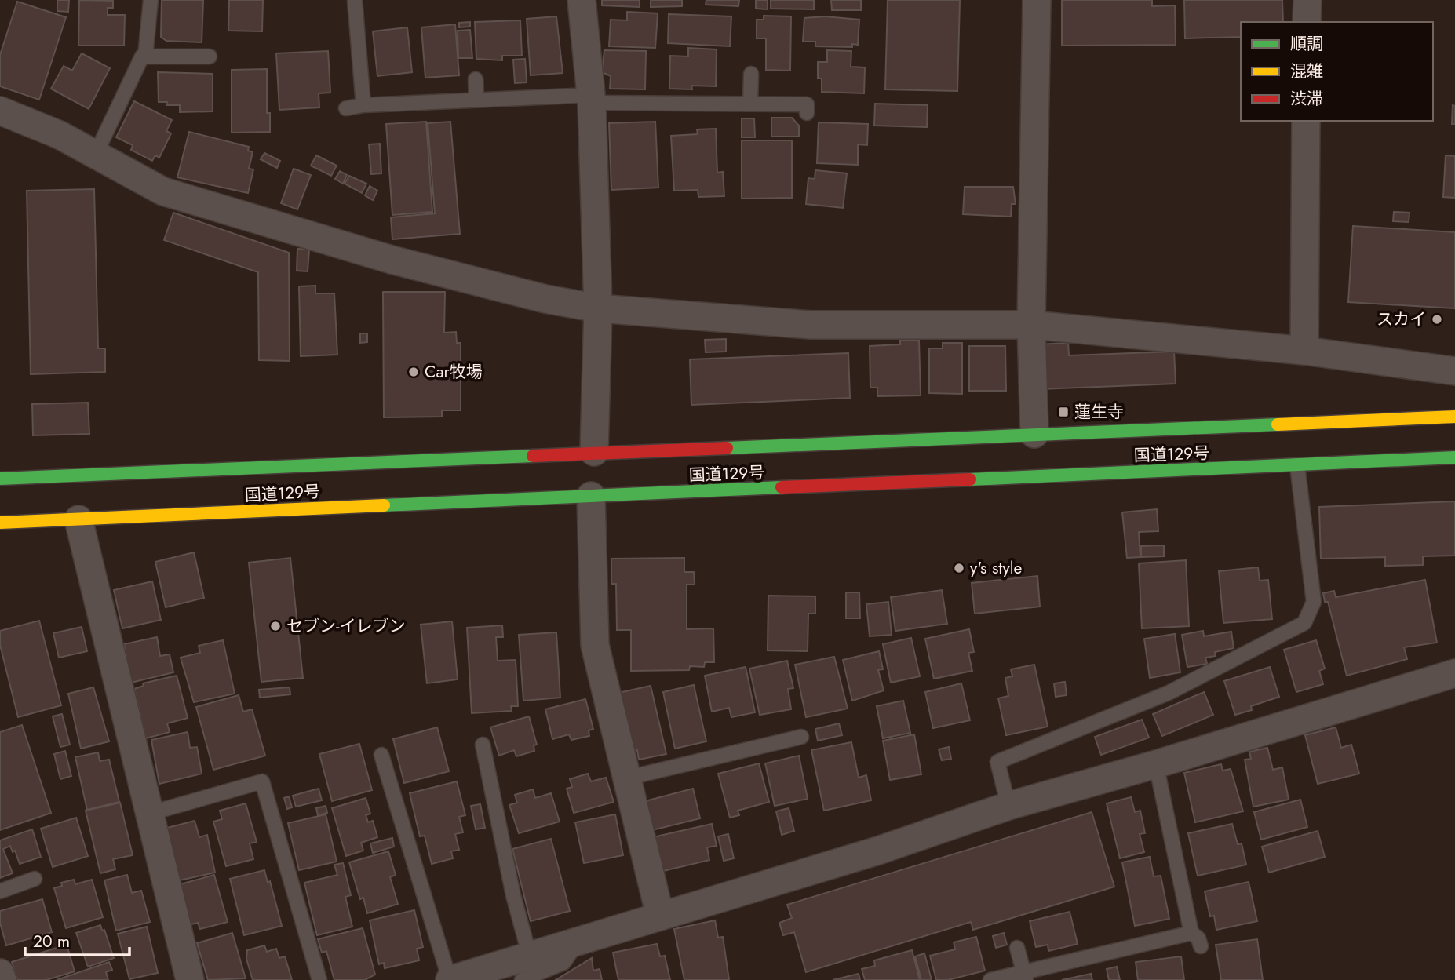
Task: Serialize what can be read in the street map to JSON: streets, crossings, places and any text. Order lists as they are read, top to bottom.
{
  "streets": {
    "highway": ["国道129号"]
  },
  "places": {
    "other": [
      "スカイ",
      "Car牧場",
      "y's style",
      "セブン-イレブン"
    ],
    "transit": ["蓮生寺"]
  },
  "legend": ["順調", "混雑", "渋滞"],
  "scale_bar": "20 m"
}
